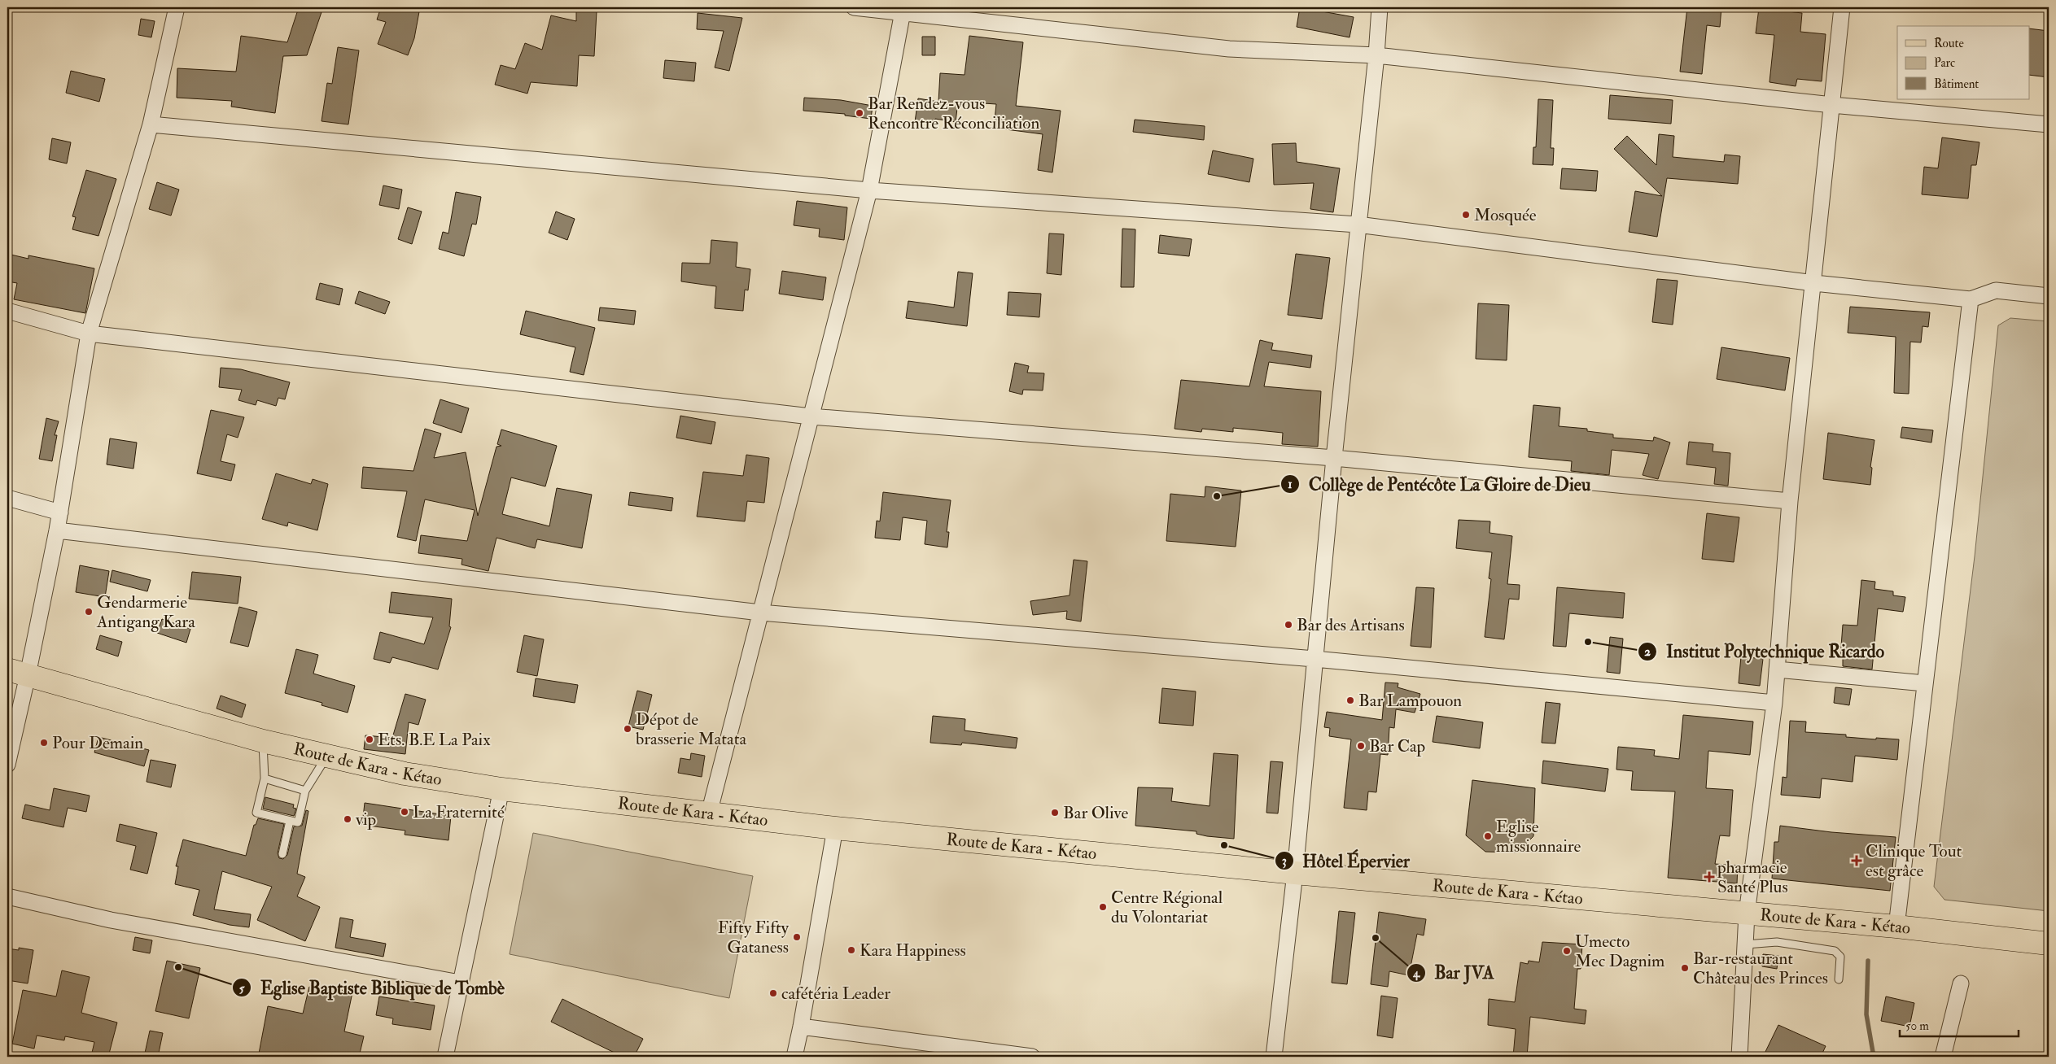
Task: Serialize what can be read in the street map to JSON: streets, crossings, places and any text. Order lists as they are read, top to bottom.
{
  "streets": {
    "main road": ["Route de Kara - Kétao"]
  },
  "places": {
    "other": [
      "Bar Rendez-vous Rencontre Réconciliation",
      "Mosquée",
      "Collège de Pentécôte La Gloire de Dieu",
      "Gendarmerie Antigang Kara",
      "Bar des Artisans",
      "Institut Polytechnique Ricardo",
      "Bar Lampouon",
      "Dépot de brasserie Matata",
      "Ets. B.E La Paix",
      "Pour Demain",
      "Bar Cap",
      "La Fraternité",
      "Bar Olive",
      "vip",
      "Eglise missionnaire",
      "Hôtel Épervier",
      "Centre Régional du Volontariat",
      "Fifty Fifty Gataness",
      "Bar JVA",
      "Kara Happiness",
      "Umecto Mec Dagnim",
      "Eglise Baptiste Biblique de Tombè",
      "Bar-restaurant Château des Princes",
      "cafétéria Leader"
    ],
    "health": ["Clinique Tout est grâce", "pharmacie Santé Plus"]
  },
  "legend": ["Route", "Parc", "Bâtiment"],
  "scale_bar": "50 m"
}
